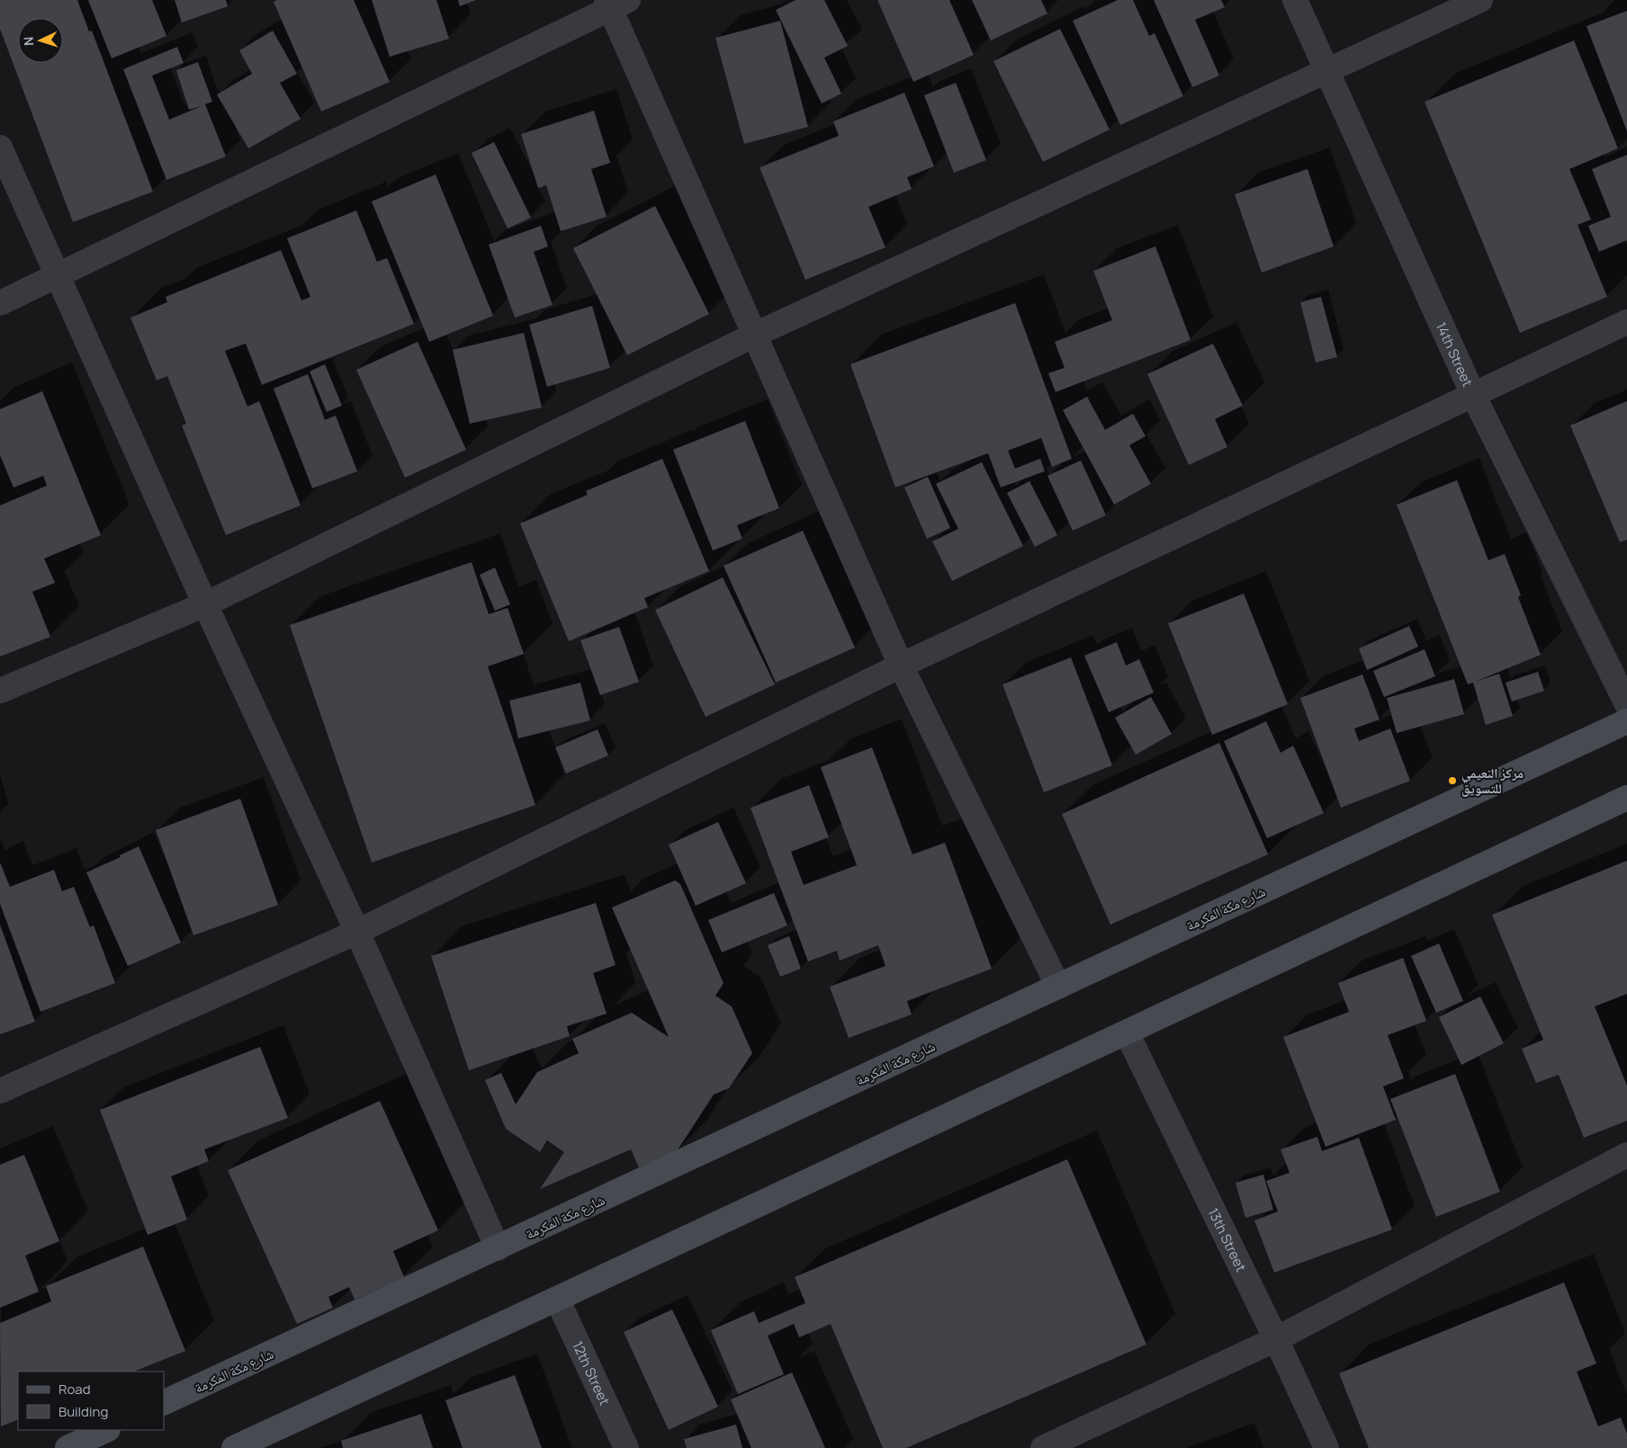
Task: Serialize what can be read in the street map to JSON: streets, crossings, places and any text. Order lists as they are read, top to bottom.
{
  "streets": {
    "main road": ["شارع مكة المكرمة"],
    "street": ["14th Street", "13th Street", "12th Street"]
  },
  "places": ["مركز النعيمي للتسويق"],
  "legend": ["Road", "Building"],
  "north": "left"
}
